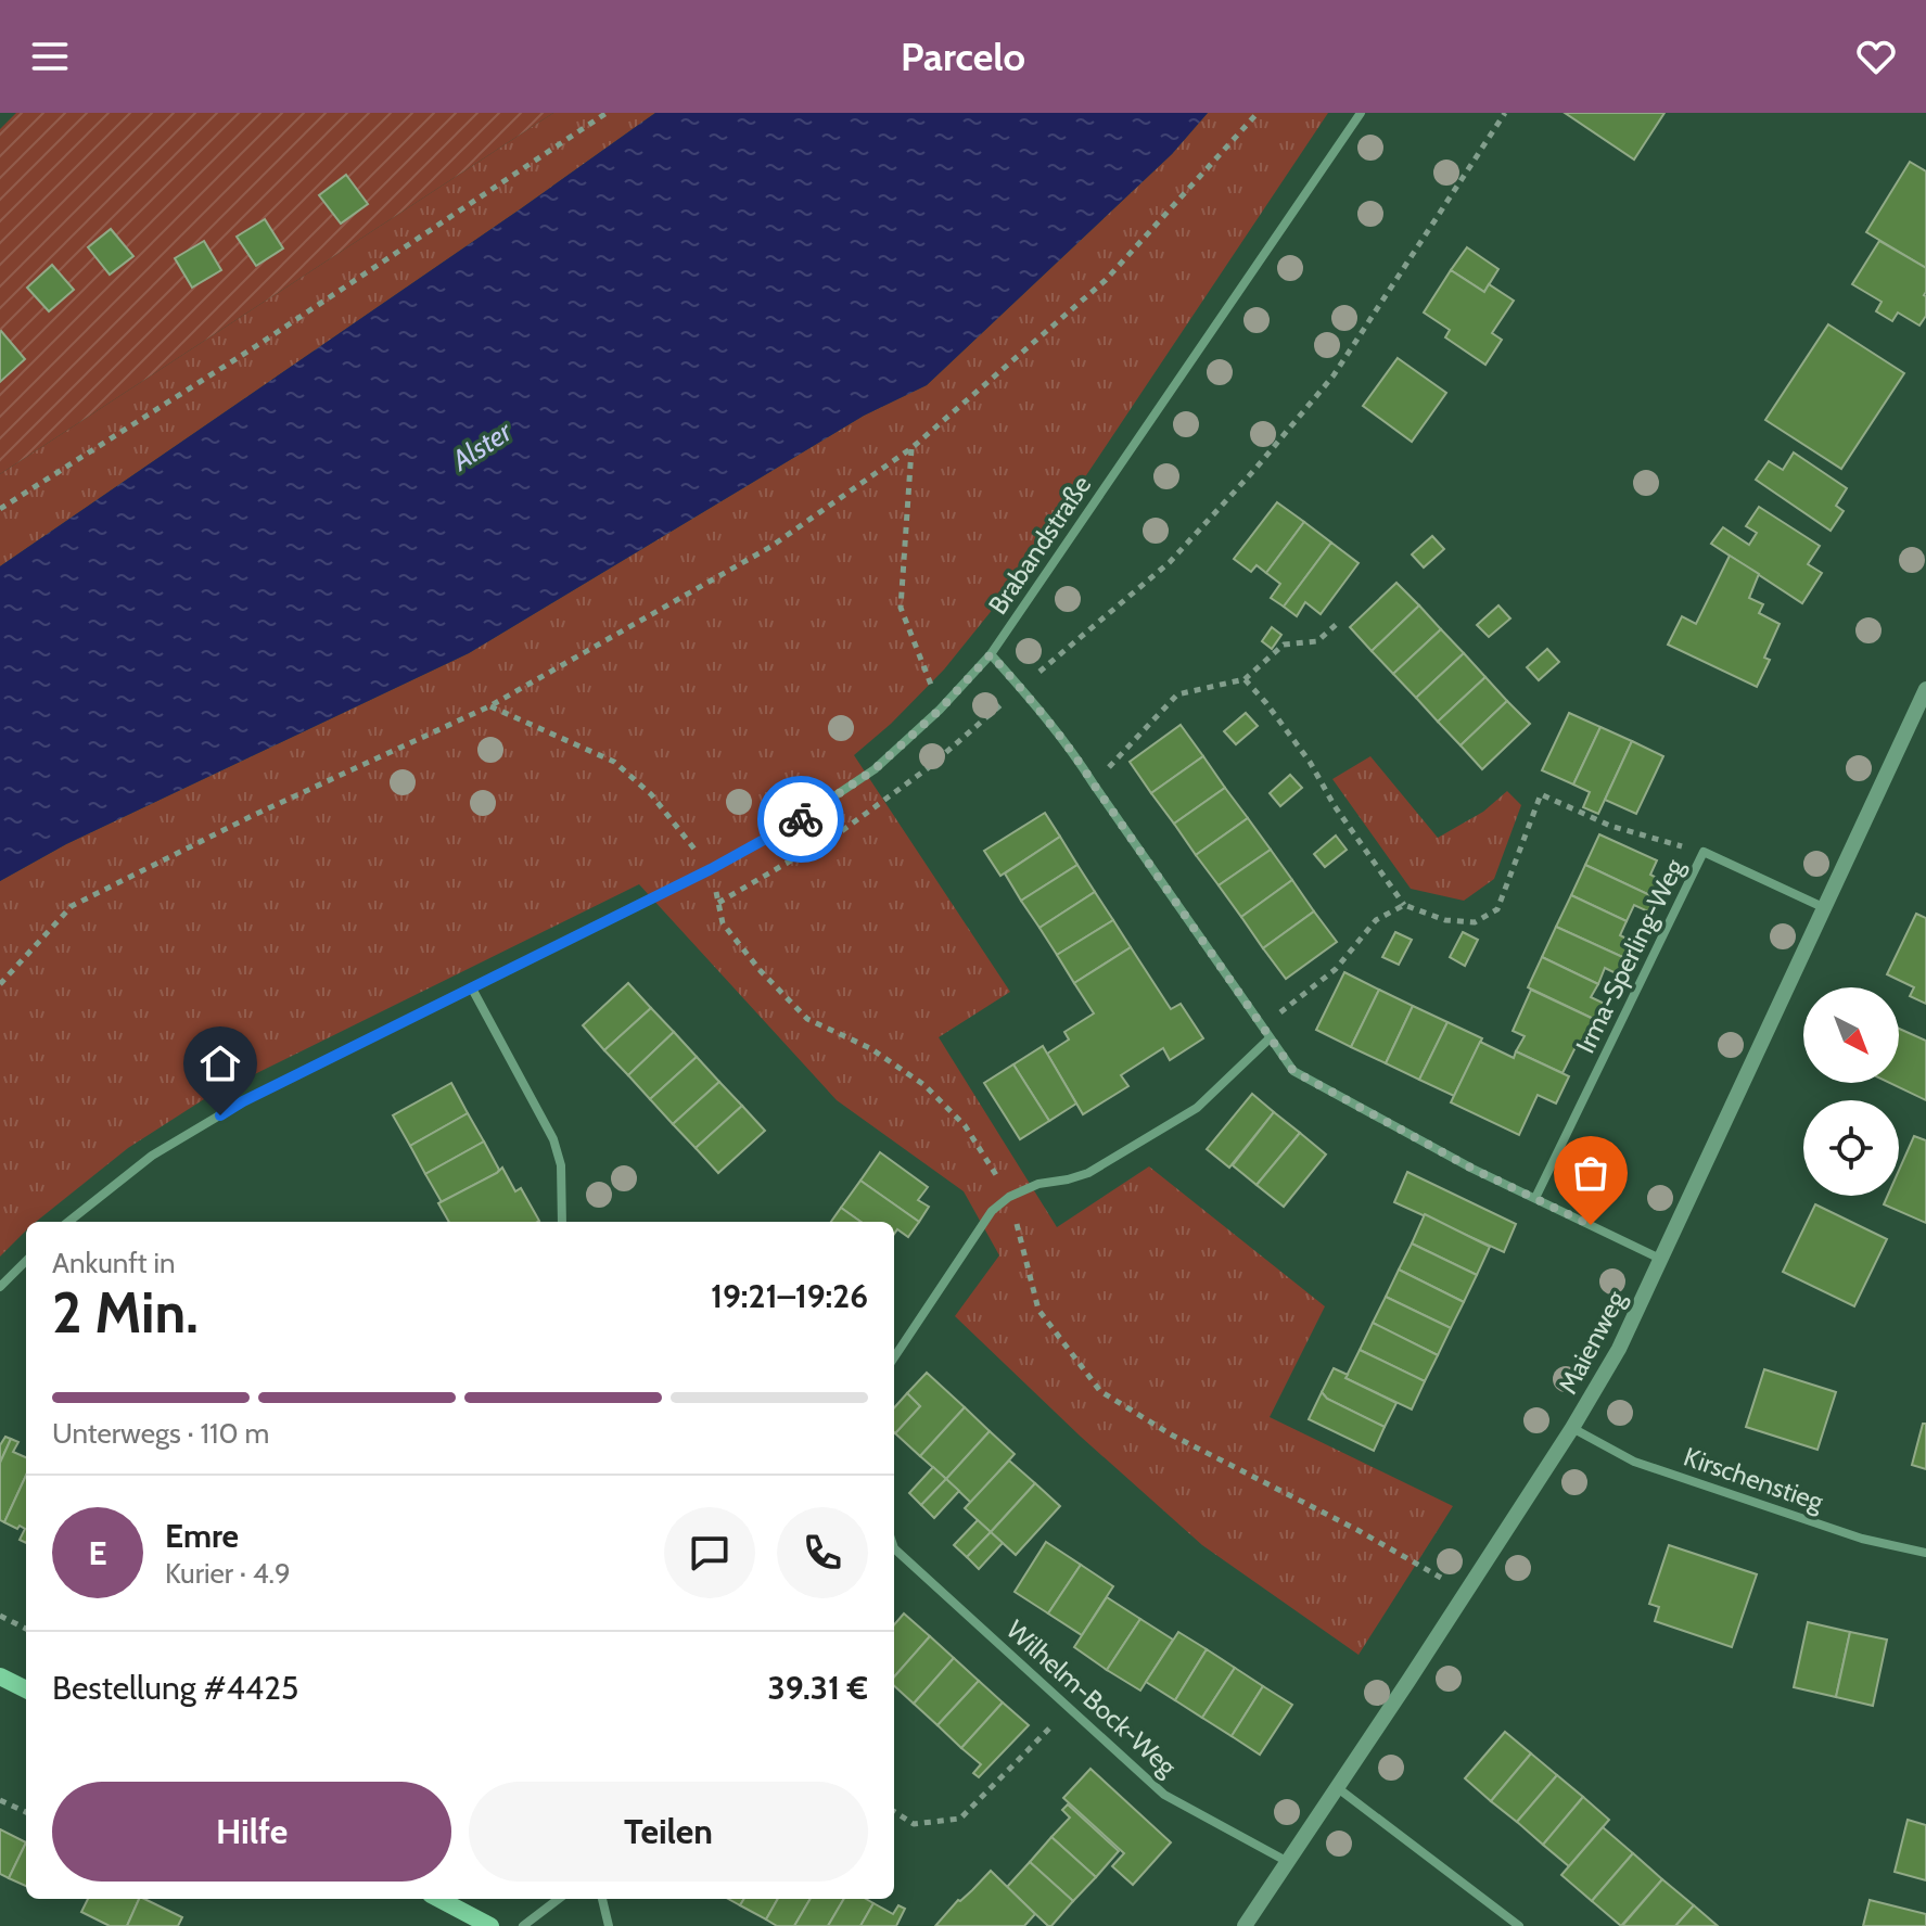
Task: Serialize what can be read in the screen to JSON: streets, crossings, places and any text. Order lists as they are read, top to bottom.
{
  "streets": {
    "street": [
      "Brabandstraße",
      "Irma-Sperling-Weg",
      "Maienweg",
      "Kirschenstieg",
      "Wilhelm-Bock-Weg"
    ]
  },
  "crossings": [
    ["Irma-Sperling-Weg", "Maienweg"],
    ["Maienweg", "Kirschenstieg"],
    ["Maienweg", "Wilhelm-Bock-Weg"]
  ],
  "water": ["Alster"],
  "north": "bottom right",
  "page": {
    "header": "Parcelo",
    "heading": ["2 Min.", "Ankunft in", "19:21–19:26"],
    "panel": [
      "Emre",
      "Kurier · 4.9",
      "Bestellung #4425",
      "39.31 €"
    ],
    "bar": "Unterwegs · 110 m",
    "round": "E",
    "buttons": ["Hilfe", "Teilen"]
  }
}
